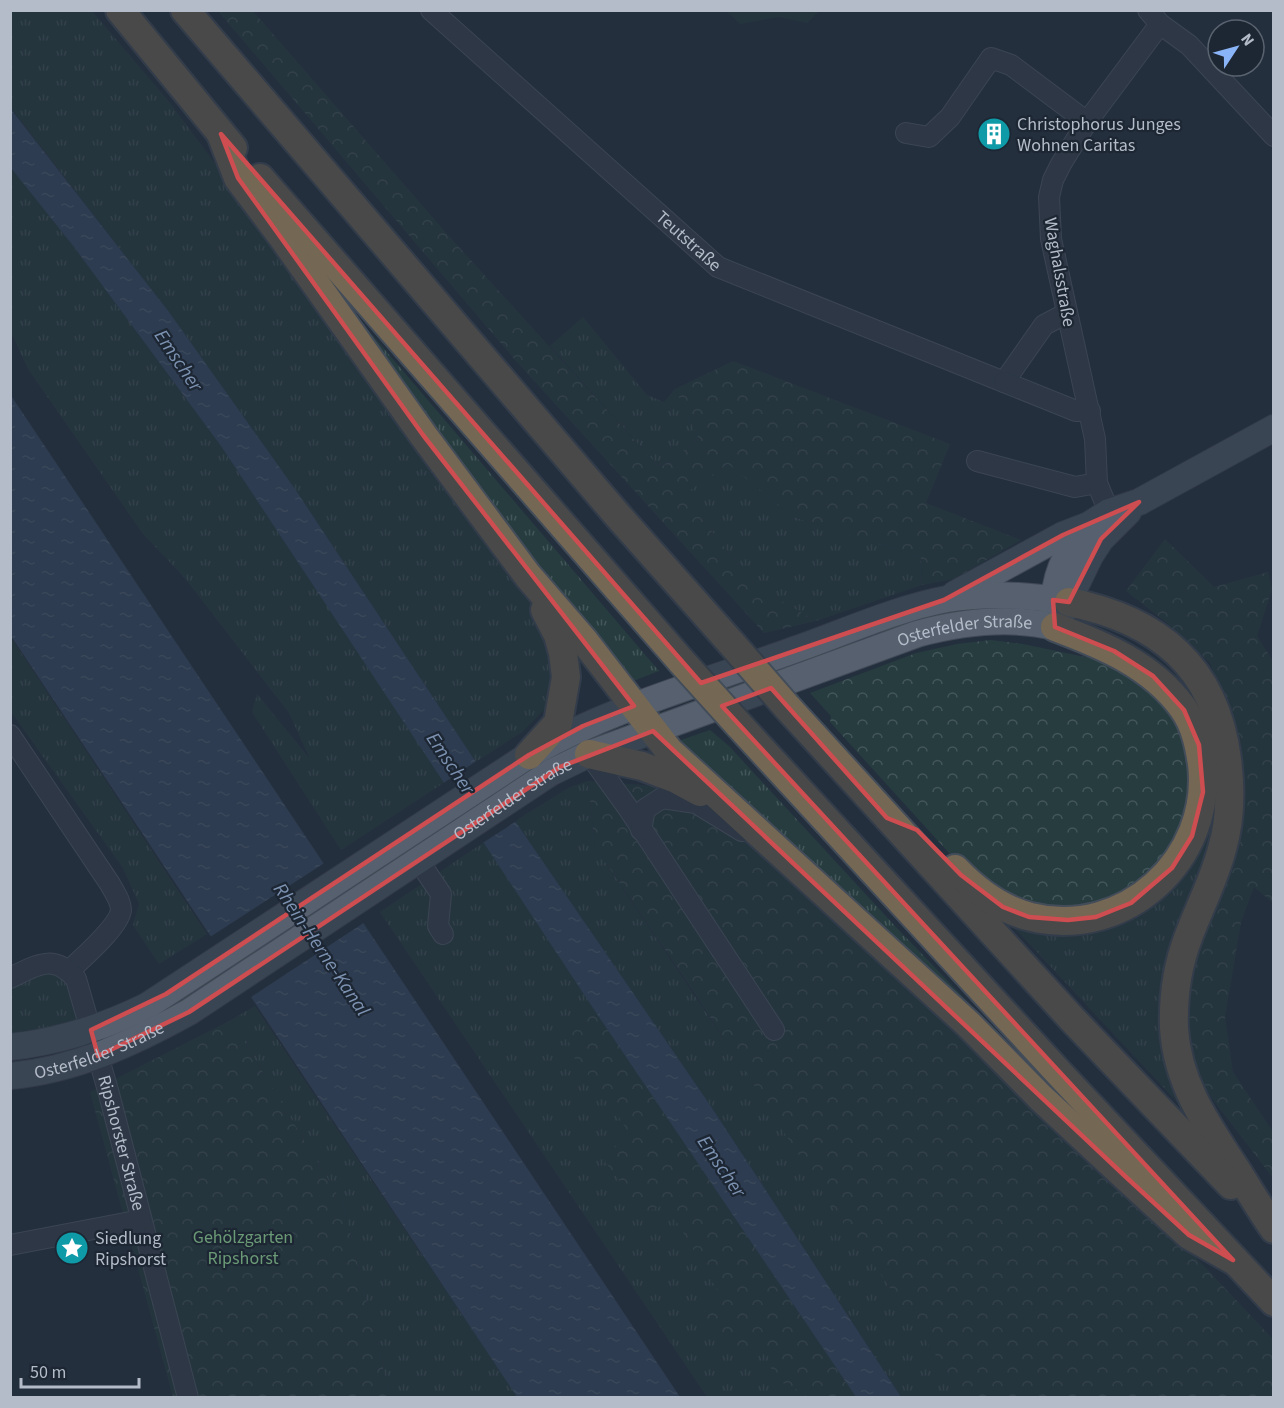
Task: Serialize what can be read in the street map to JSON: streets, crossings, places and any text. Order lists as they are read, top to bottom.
{
  "streets": {
    "main road": ["Osterfelder Straße"],
    "street": ["Teutstraße", "Waghalsstraße", "Ripshorster Straße"]
  },
  "crossings": [
    ["Teutstraße", "Waghalsstraße"],
    ["Waghalsstraße", "Osterfelder Straße"],
    ["Osterfelder Straße", "Ripshorster Straße"]
  ],
  "water": ["Emscher", "Rhein-Herne-Kanal"],
  "parks": ["Gehölzgarten Ripshorst"],
  "places": {
    "building": ["Christophorus Junges Wohnen Caritas"],
    "place": ["Siedlung Ripshorst"]
  },
  "scale_bar": "50 m",
  "north": "top right"
}
